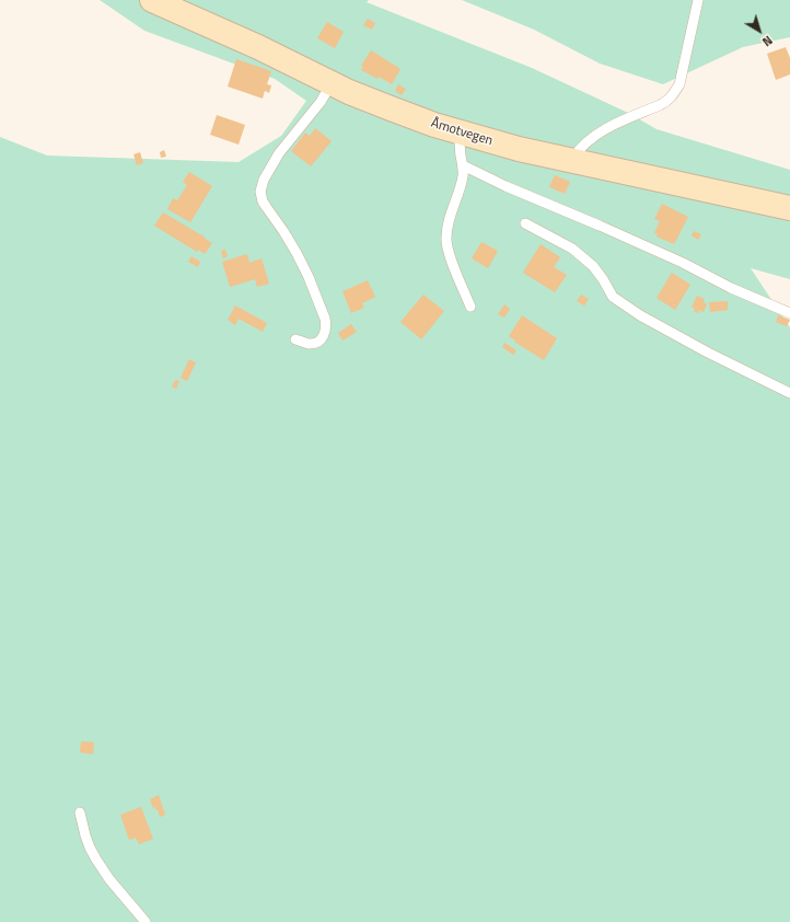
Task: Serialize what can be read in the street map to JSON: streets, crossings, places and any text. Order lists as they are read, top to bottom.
{
  "streets": {
    "main road": ["Åmotvegen"]
  },
  "north": "bottom right"
}
